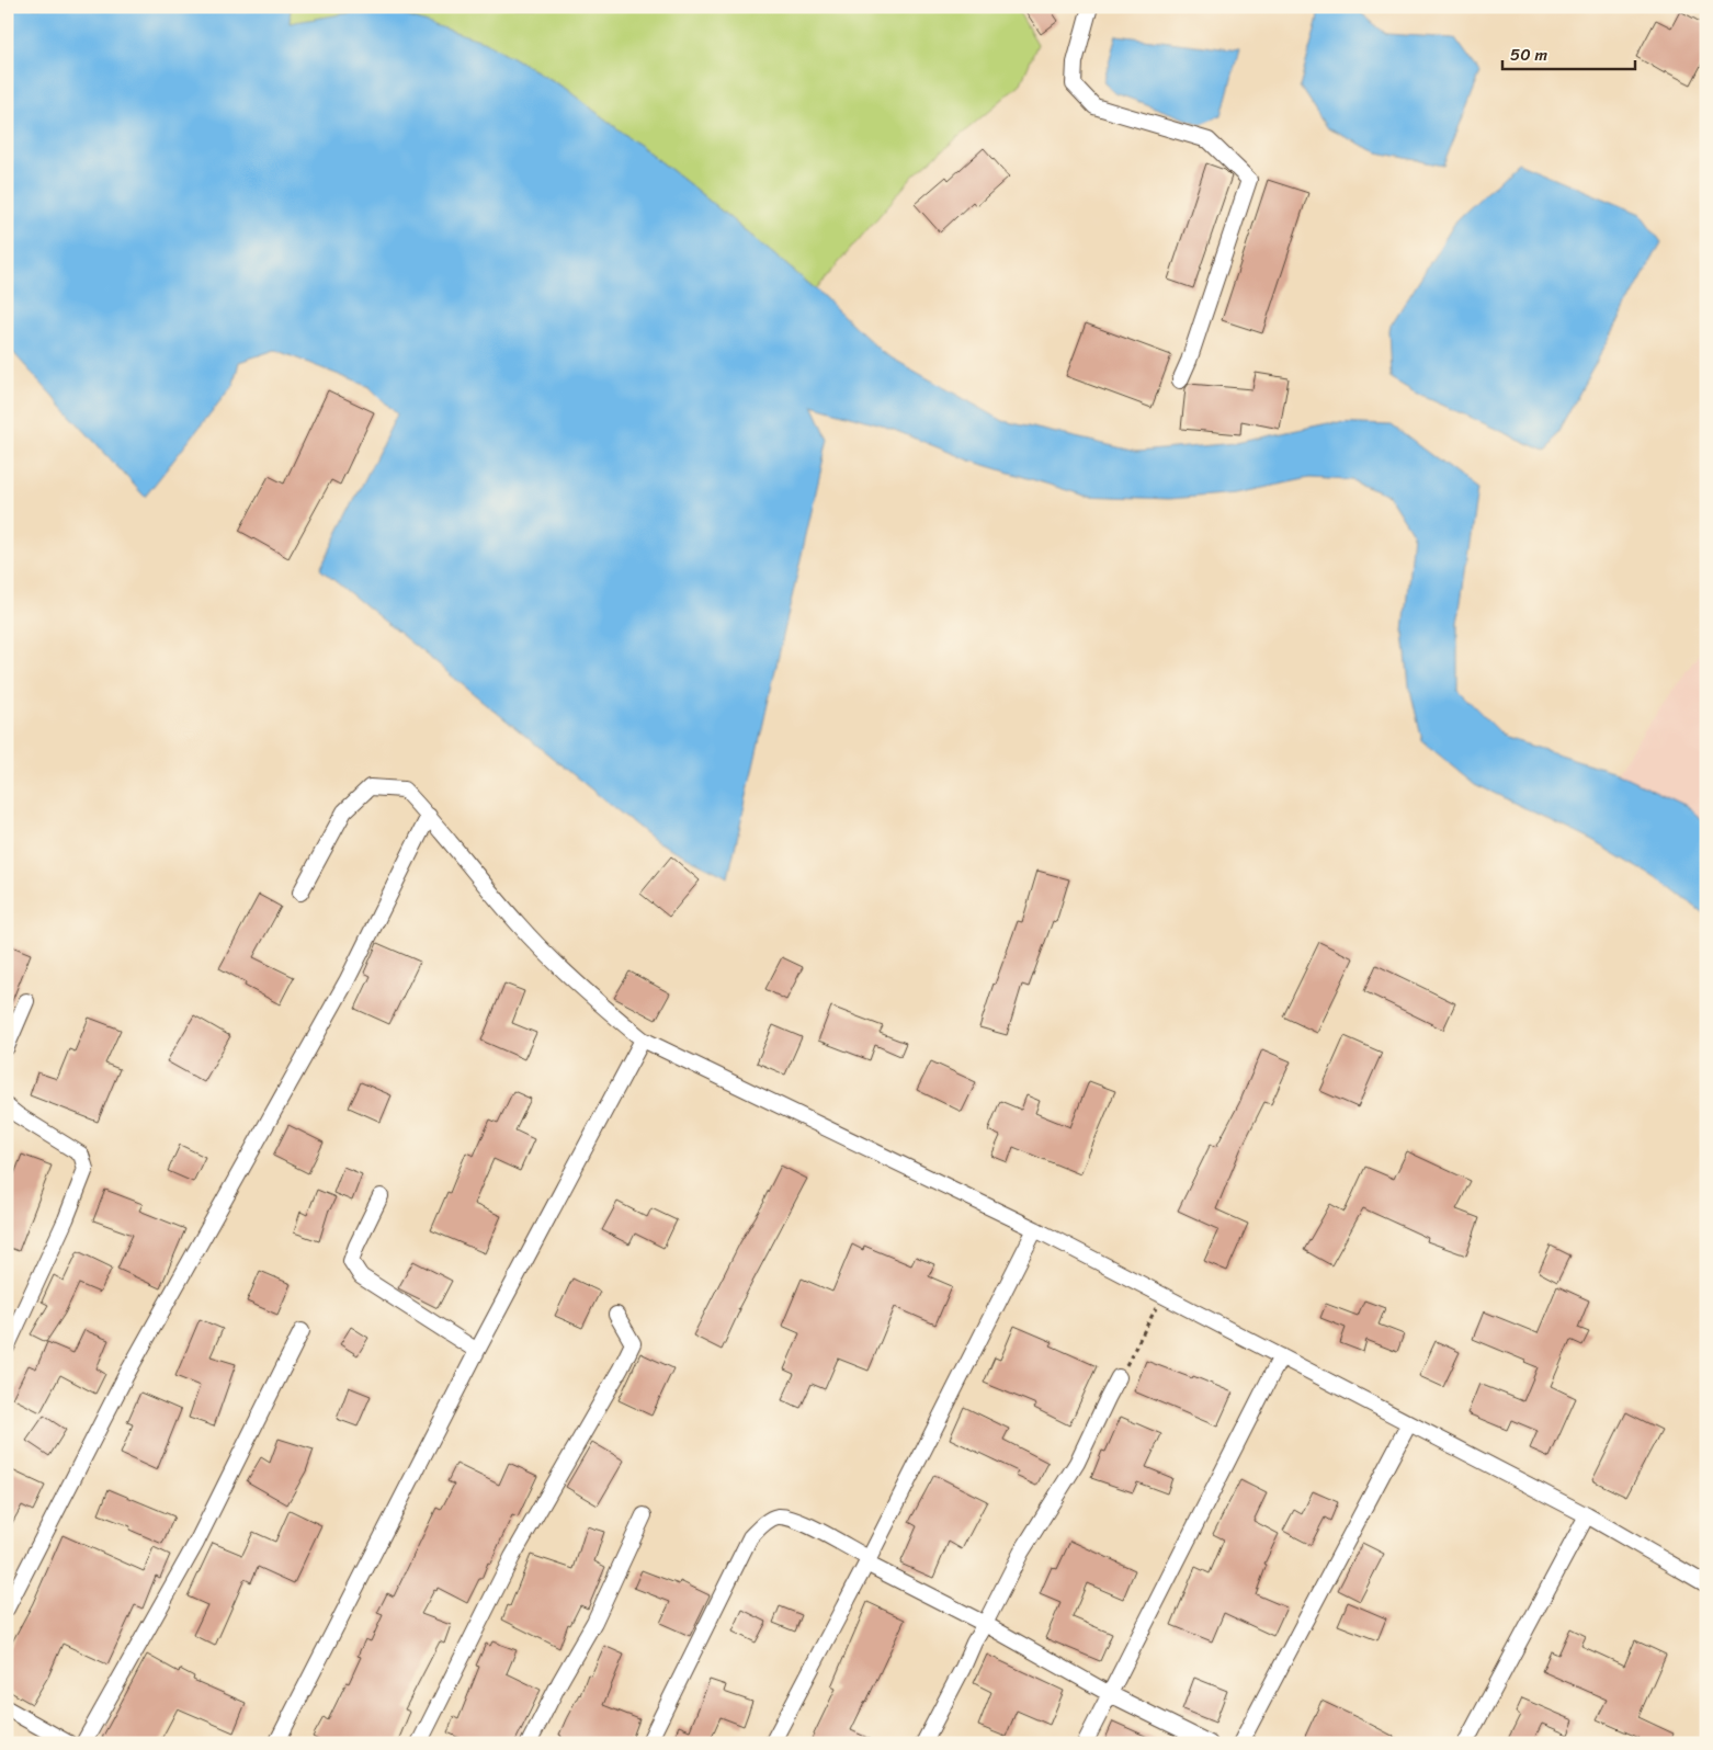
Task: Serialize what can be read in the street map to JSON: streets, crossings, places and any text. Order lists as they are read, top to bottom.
{
  "scale_bar": "50 m"
}
